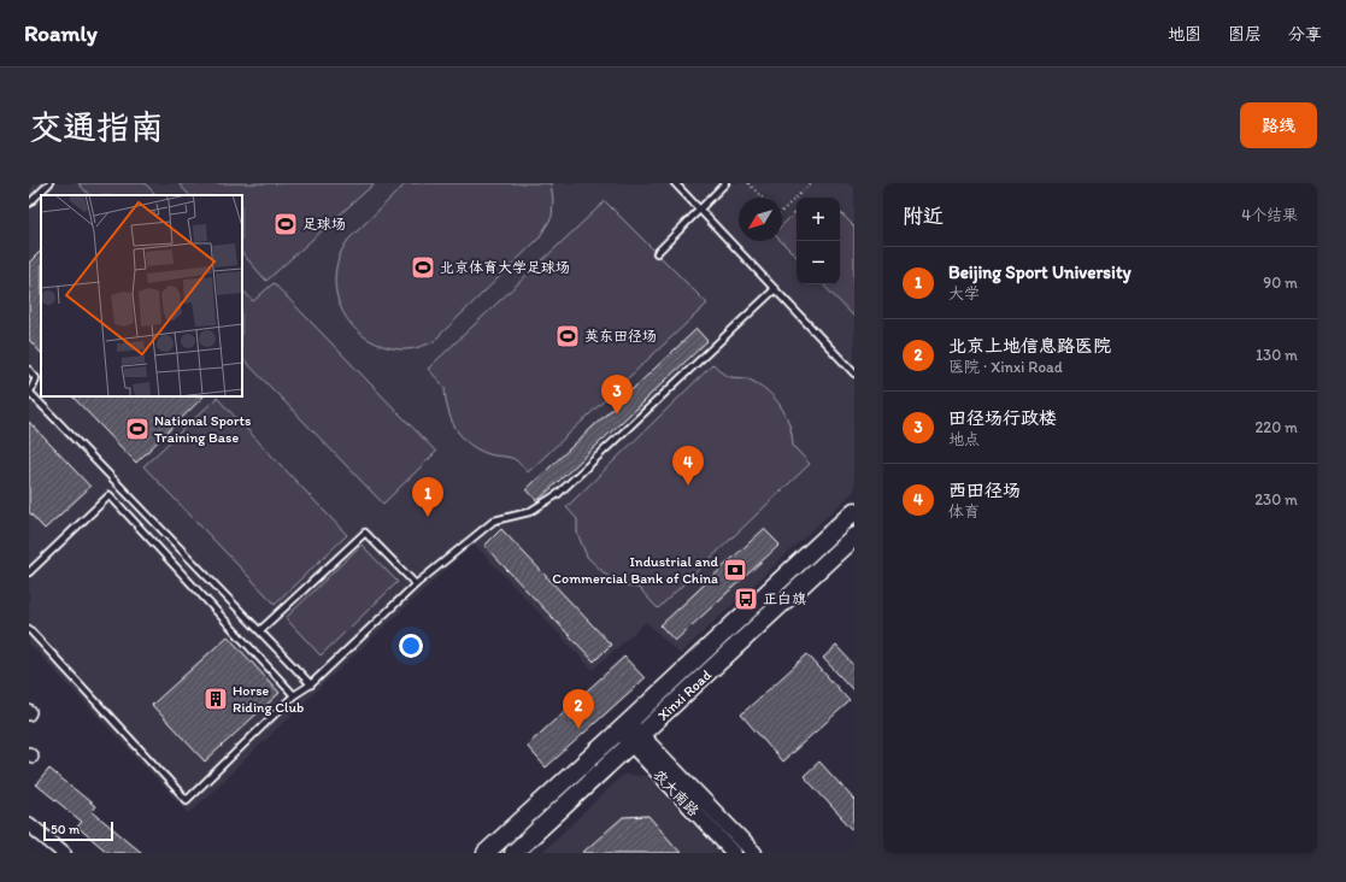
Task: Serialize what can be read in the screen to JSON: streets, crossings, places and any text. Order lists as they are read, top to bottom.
{
  "streets": {
    "main road": ["Xinxi Road", "农大南路"]
  },
  "crossings": [
    ["Xinxi Road", "农大南路"]
  ],
  "places": {
    "sports": [
      "足球场",
      "北京体育大学足球场",
      "英东田径场",
      "National Sports Training Base"
    ],
    "bank": ["Industrial and Commercial Bank of China"],
    "bus stop": ["正白旗"],
    "building": ["Horse Riding Club"]
  },
  "scale_bar": "50 m",
  "north": "bottom left",
  "page": {
    "header": "Roamly",
    "nav": ["地图", "图层", "分享"],
    "buttons": "路线",
    "title": "交通指南",
    "heading": ["附近", "4个结果"],
    "map_buttons": ["+", "−"],
    "list": [
      {
        "mark": "1",
        "name": "Beijing Sport University",
        "note": "大学",
        "value": "90 m"
      },
      {
        "mark": "2",
        "name": "北京上地信息路医院",
        "note": "医院 · Xinxi Road",
        "value": "130 m"
      },
      {
        "mark": "3",
        "name": "田径场行政楼",
        "note": "地点",
        "value": "220 m"
      },
      {
        "mark": "4",
        "name": "西田径场",
        "note": "体育",
        "value": "230 m"
      }
    ],
    "pins": [
      "3",
      "4",
      "1",
      "2"
    ],
    "scale": "50 m"
  }
}
